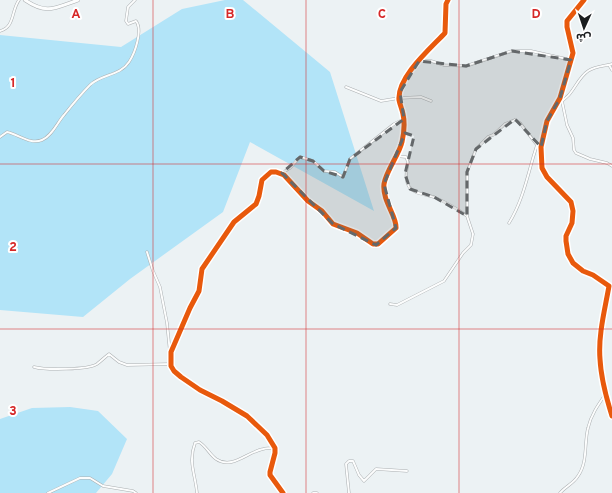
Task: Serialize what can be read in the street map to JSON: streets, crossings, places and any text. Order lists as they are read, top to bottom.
{
  "north": "bottom",
  "grid": {
    "columns": [
      "A",
      "B",
      "C",
      "D"
    ],
    "rows": ["1", "2", "3"]
  }
}
